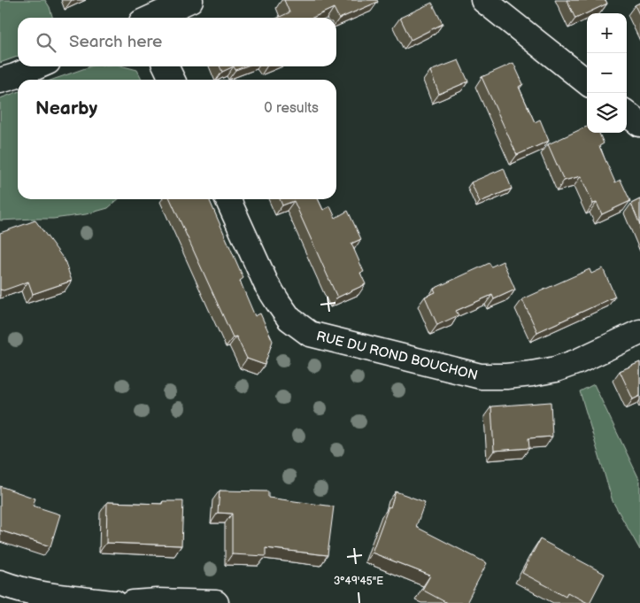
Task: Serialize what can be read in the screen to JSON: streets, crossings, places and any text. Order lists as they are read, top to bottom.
{
  "streets": {
    "street": ["RUE DU ROND BOUCHON"]
  },
  "page": {
    "map_buttons": ["+", "−"],
    "search": "Search here",
    "heading": ["Nearby", "0 results"]
  },
  "coordinates": ["3°49'45\"E"]
}
